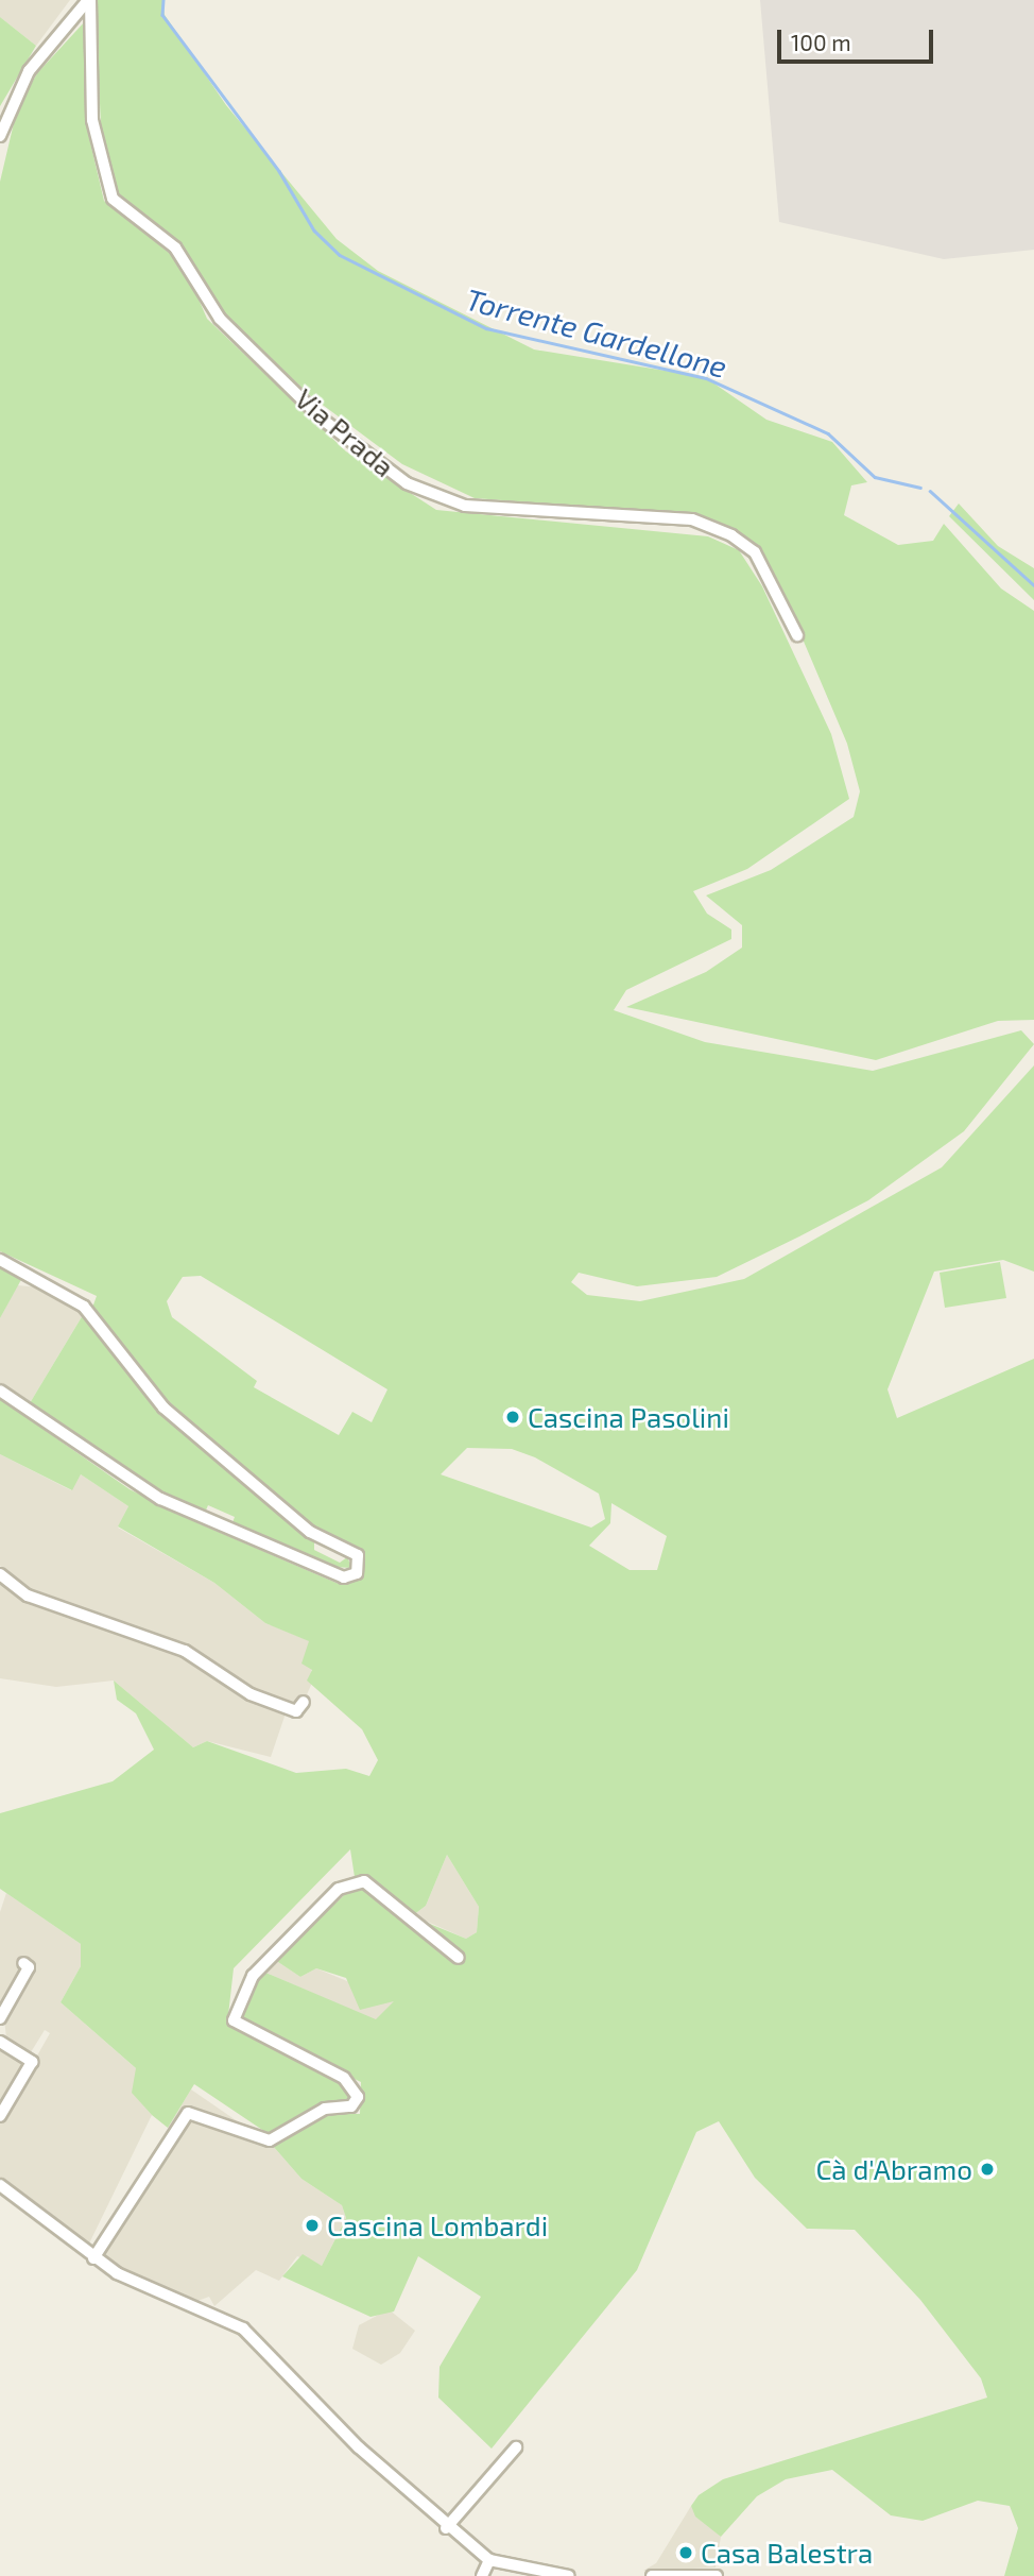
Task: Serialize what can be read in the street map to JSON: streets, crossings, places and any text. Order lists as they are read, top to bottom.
{
  "streets": {
    "street": ["Via Prada"]
  },
  "water": ["Torrente Gardellone"],
  "places": [
    "Cascina Pasolini",
    "Cà d'Abramo",
    "Cascina Lombardi",
    "Casa Balestra"
  ],
  "scale_bar": "100 m"
}
